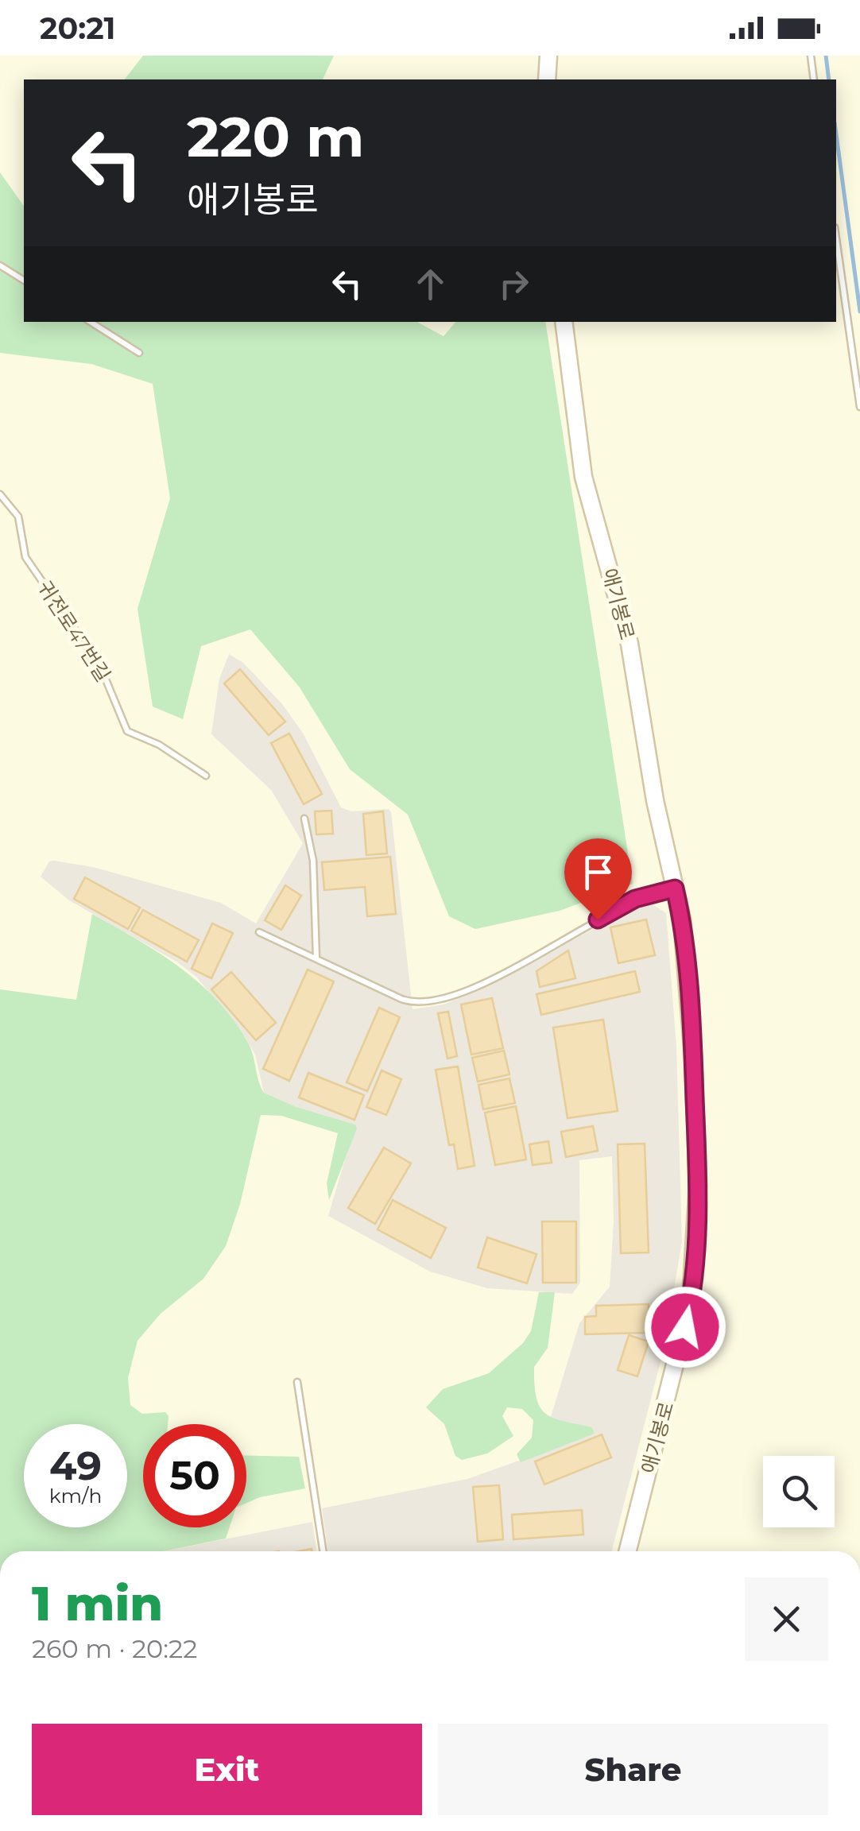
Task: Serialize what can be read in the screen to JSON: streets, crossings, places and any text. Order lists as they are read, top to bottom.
{
  "streets": {
    "main road": ["애기봉로"],
    "lane": ["귀전로47번길"]
  },
  "page": {
    "status": "20:21",
    "turn": ["220 m", "애기봉로"],
    "speed": "49 km/h",
    "limit": "50",
    "heading": ["1 min", "260 m · 20:22"],
    "buttons": ["Exit", "Share"]
  }
}
